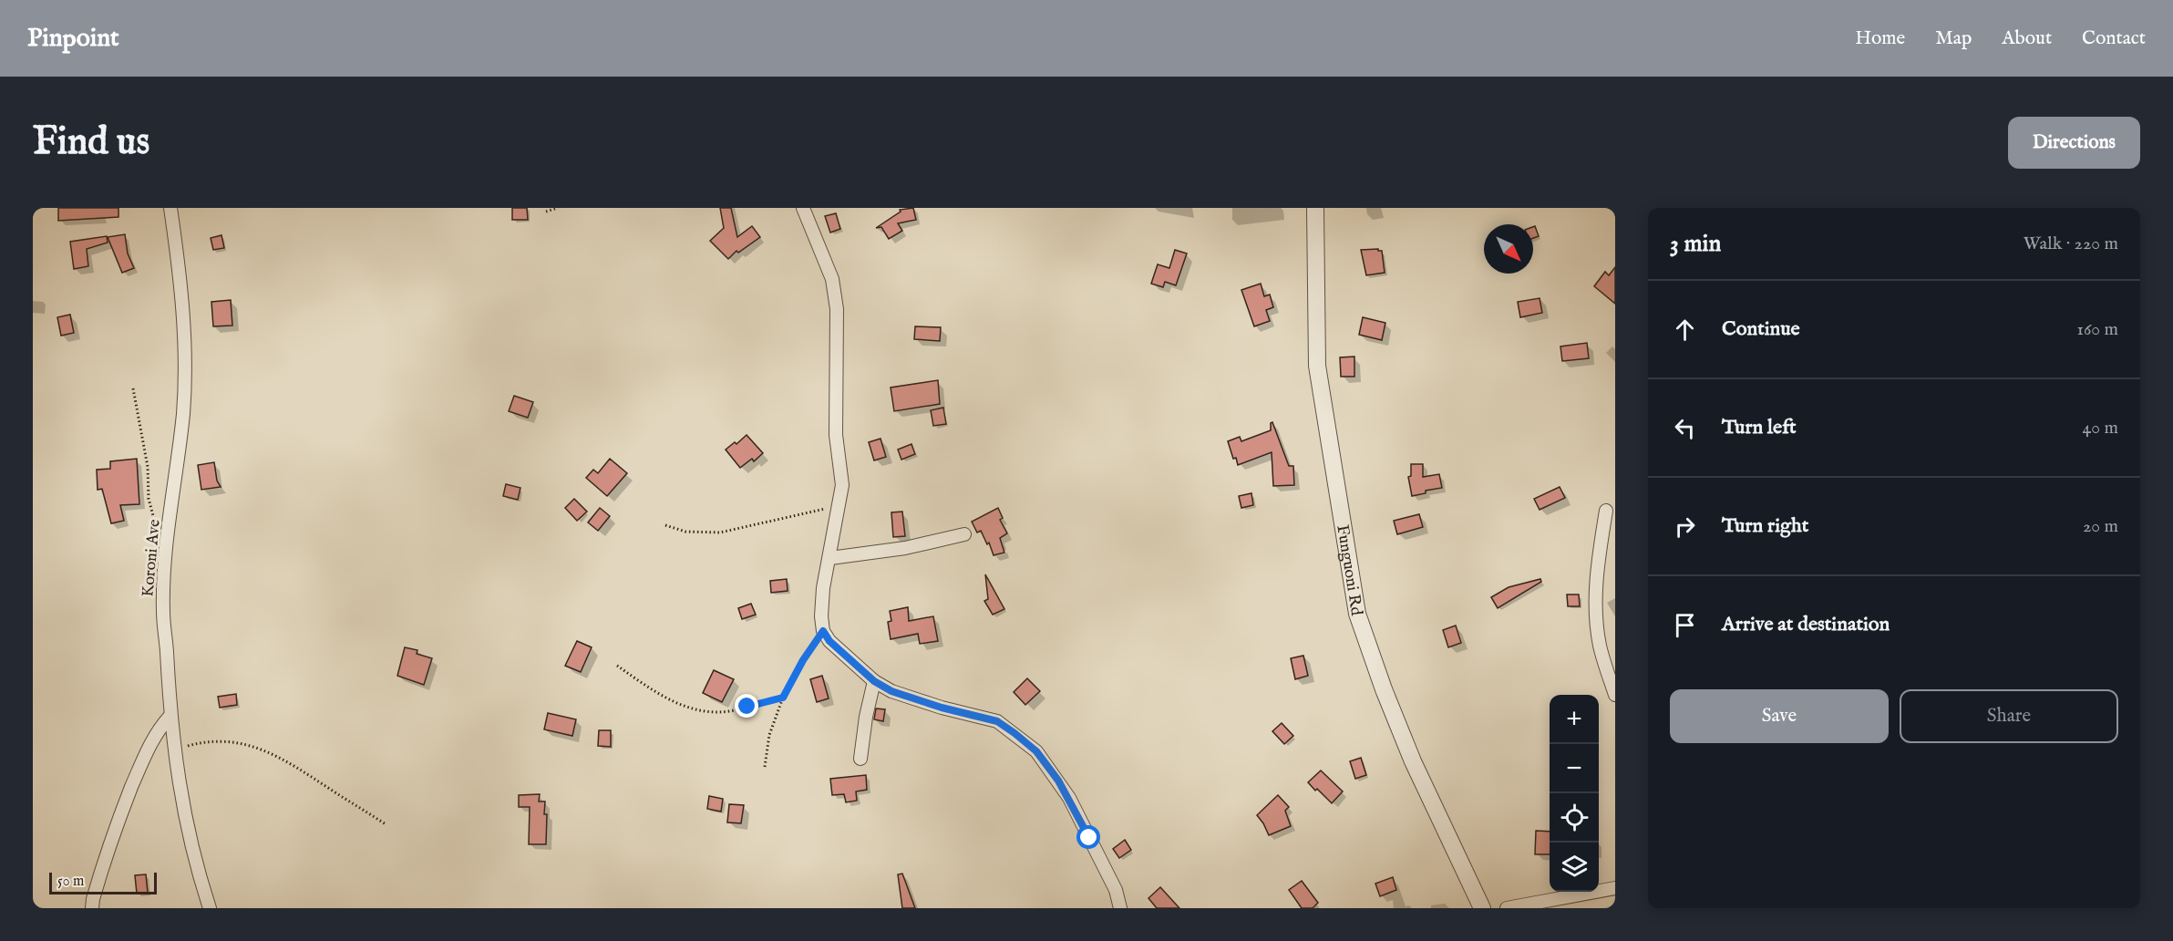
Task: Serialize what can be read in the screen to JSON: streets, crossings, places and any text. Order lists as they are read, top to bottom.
{
  "streets": {
    "street": ["Koroni Ave", "Funguoni Rd"]
  },
  "scale_bar": "50 m",
  "north": "bottom right",
  "page": {
    "header": "Pinpoint",
    "nav": [
      "Home",
      "Map",
      "About",
      "Contact"
    ],
    "buttons": [
      "Directions",
      ["Save", "Share"]
    ],
    "title": "Find us",
    "heading": ["3 min", "Walk · 220 m"],
    "list": [
      ["Continue", "160 m"],
      ["Turn left", "40 m"],
      ["Turn right", "20 m"],
      "Arrive at destination"
    ],
    "map_buttons": ["+", "−"],
    "scale": "50 m"
  }
}
